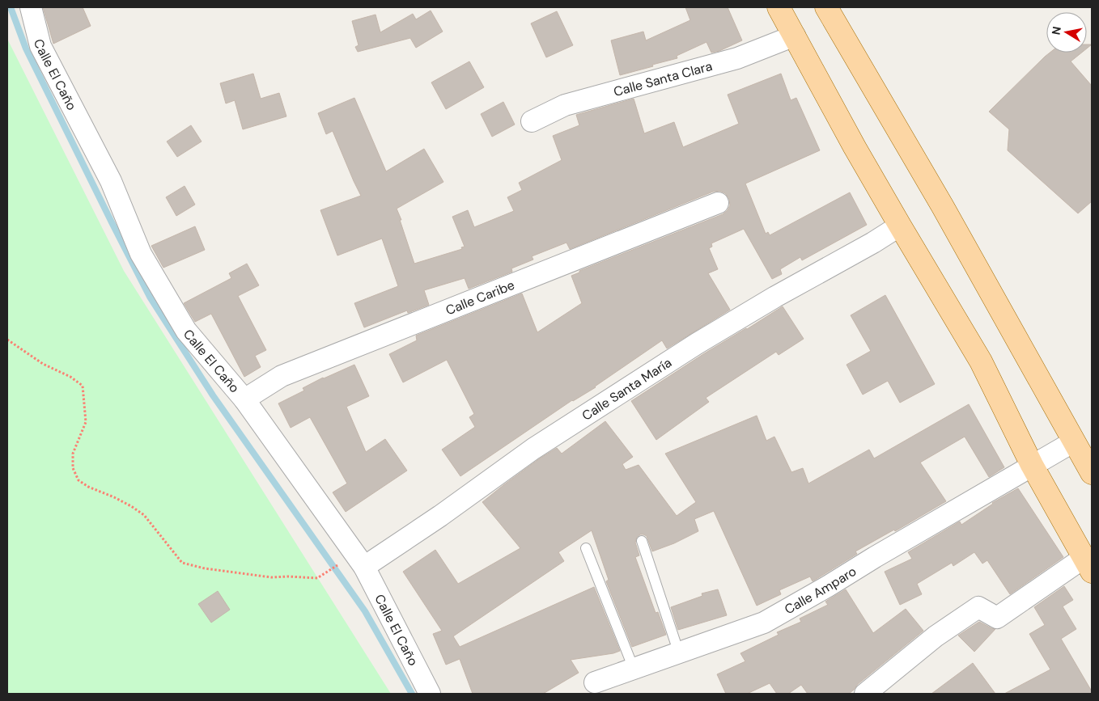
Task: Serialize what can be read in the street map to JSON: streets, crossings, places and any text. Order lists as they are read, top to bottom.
{
  "streets": {
    "street": [
      "Calle El Caño",
      "Calle Santa Clara",
      "Calle Caribe",
      "Calle Santa María",
      "Calle Amparo"
    ]
  },
  "crossings": [
    ["Calle El Caño", "Calle Caribe"],
    ["Calle El Caño", "Calle Santa María"]
  ],
  "north": "left"
}
